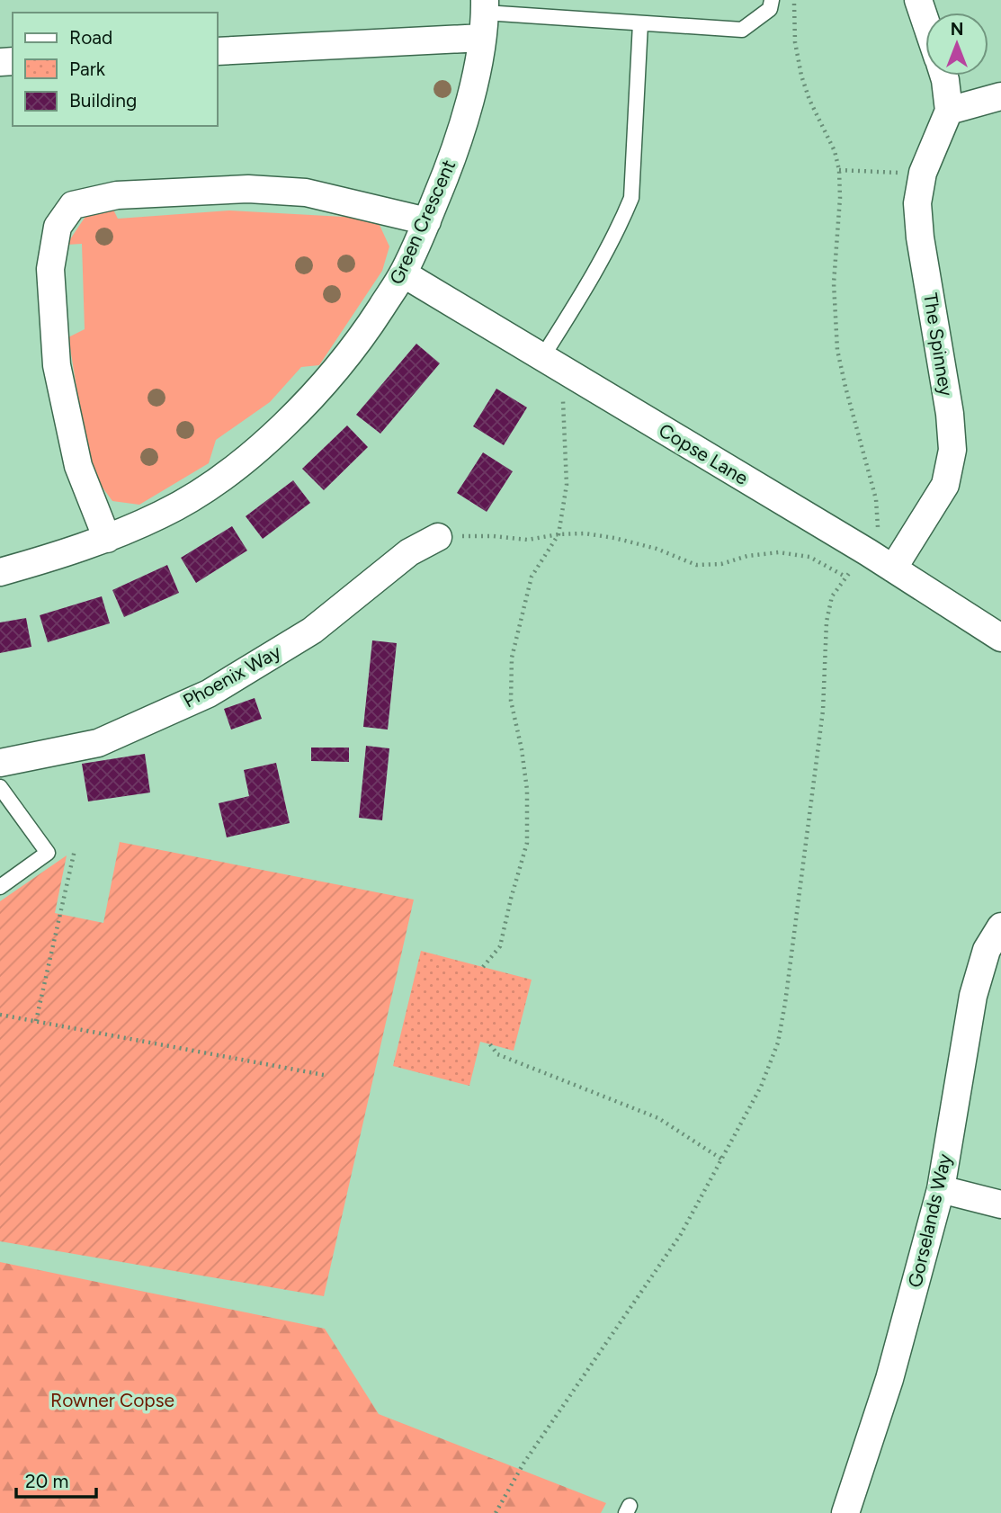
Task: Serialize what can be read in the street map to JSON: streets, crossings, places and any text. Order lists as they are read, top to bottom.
{
  "streets": {
    "street": [
      "Green Crescent",
      "The Spinney",
      "Copse Lane",
      "Phoenix Way",
      "Gorselands Way"
    ]
  },
  "crossings": [
    ["Green Crescent", "Copse Lane"],
    ["The Spinney", "Copse Lane"]
  ],
  "parks": ["Rowner Copse"],
  "legend": ["Road", "Park", "Building"],
  "scale_bar": "20 m",
  "north": "top"
}
